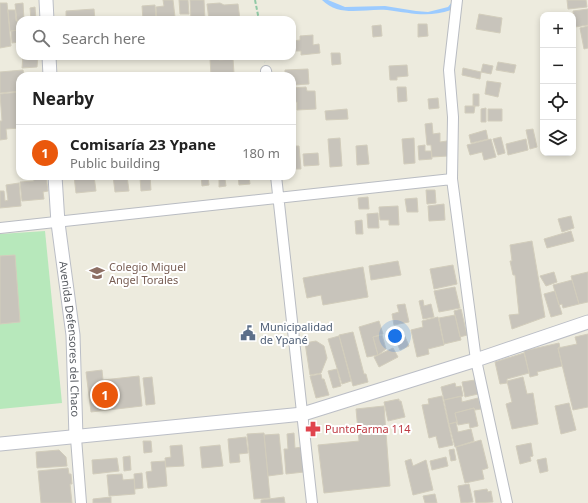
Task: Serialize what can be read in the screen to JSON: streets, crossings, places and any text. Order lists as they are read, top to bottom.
{
  "streets": {
    "main road": ["Avenida Defensores del Chaco"]
  },
  "places": {
    "school or university": ["Colegio Miguel Angel Torales"],
    "public building": ["Municipalidad de Ypané"],
    "pharmacy": ["PuntoFarma 114"]
  },
  "page": {
    "map_buttons": ["+", "−"],
    "search": "Search here",
    "heading": "Nearby",
    "list": [
      {
        "mark": "1",
        "name": "Comisaría 23 Ypane",
        "note": "Public building",
        "value": "180 m"
      }
    ],
    "pins": "1"
  }
}
